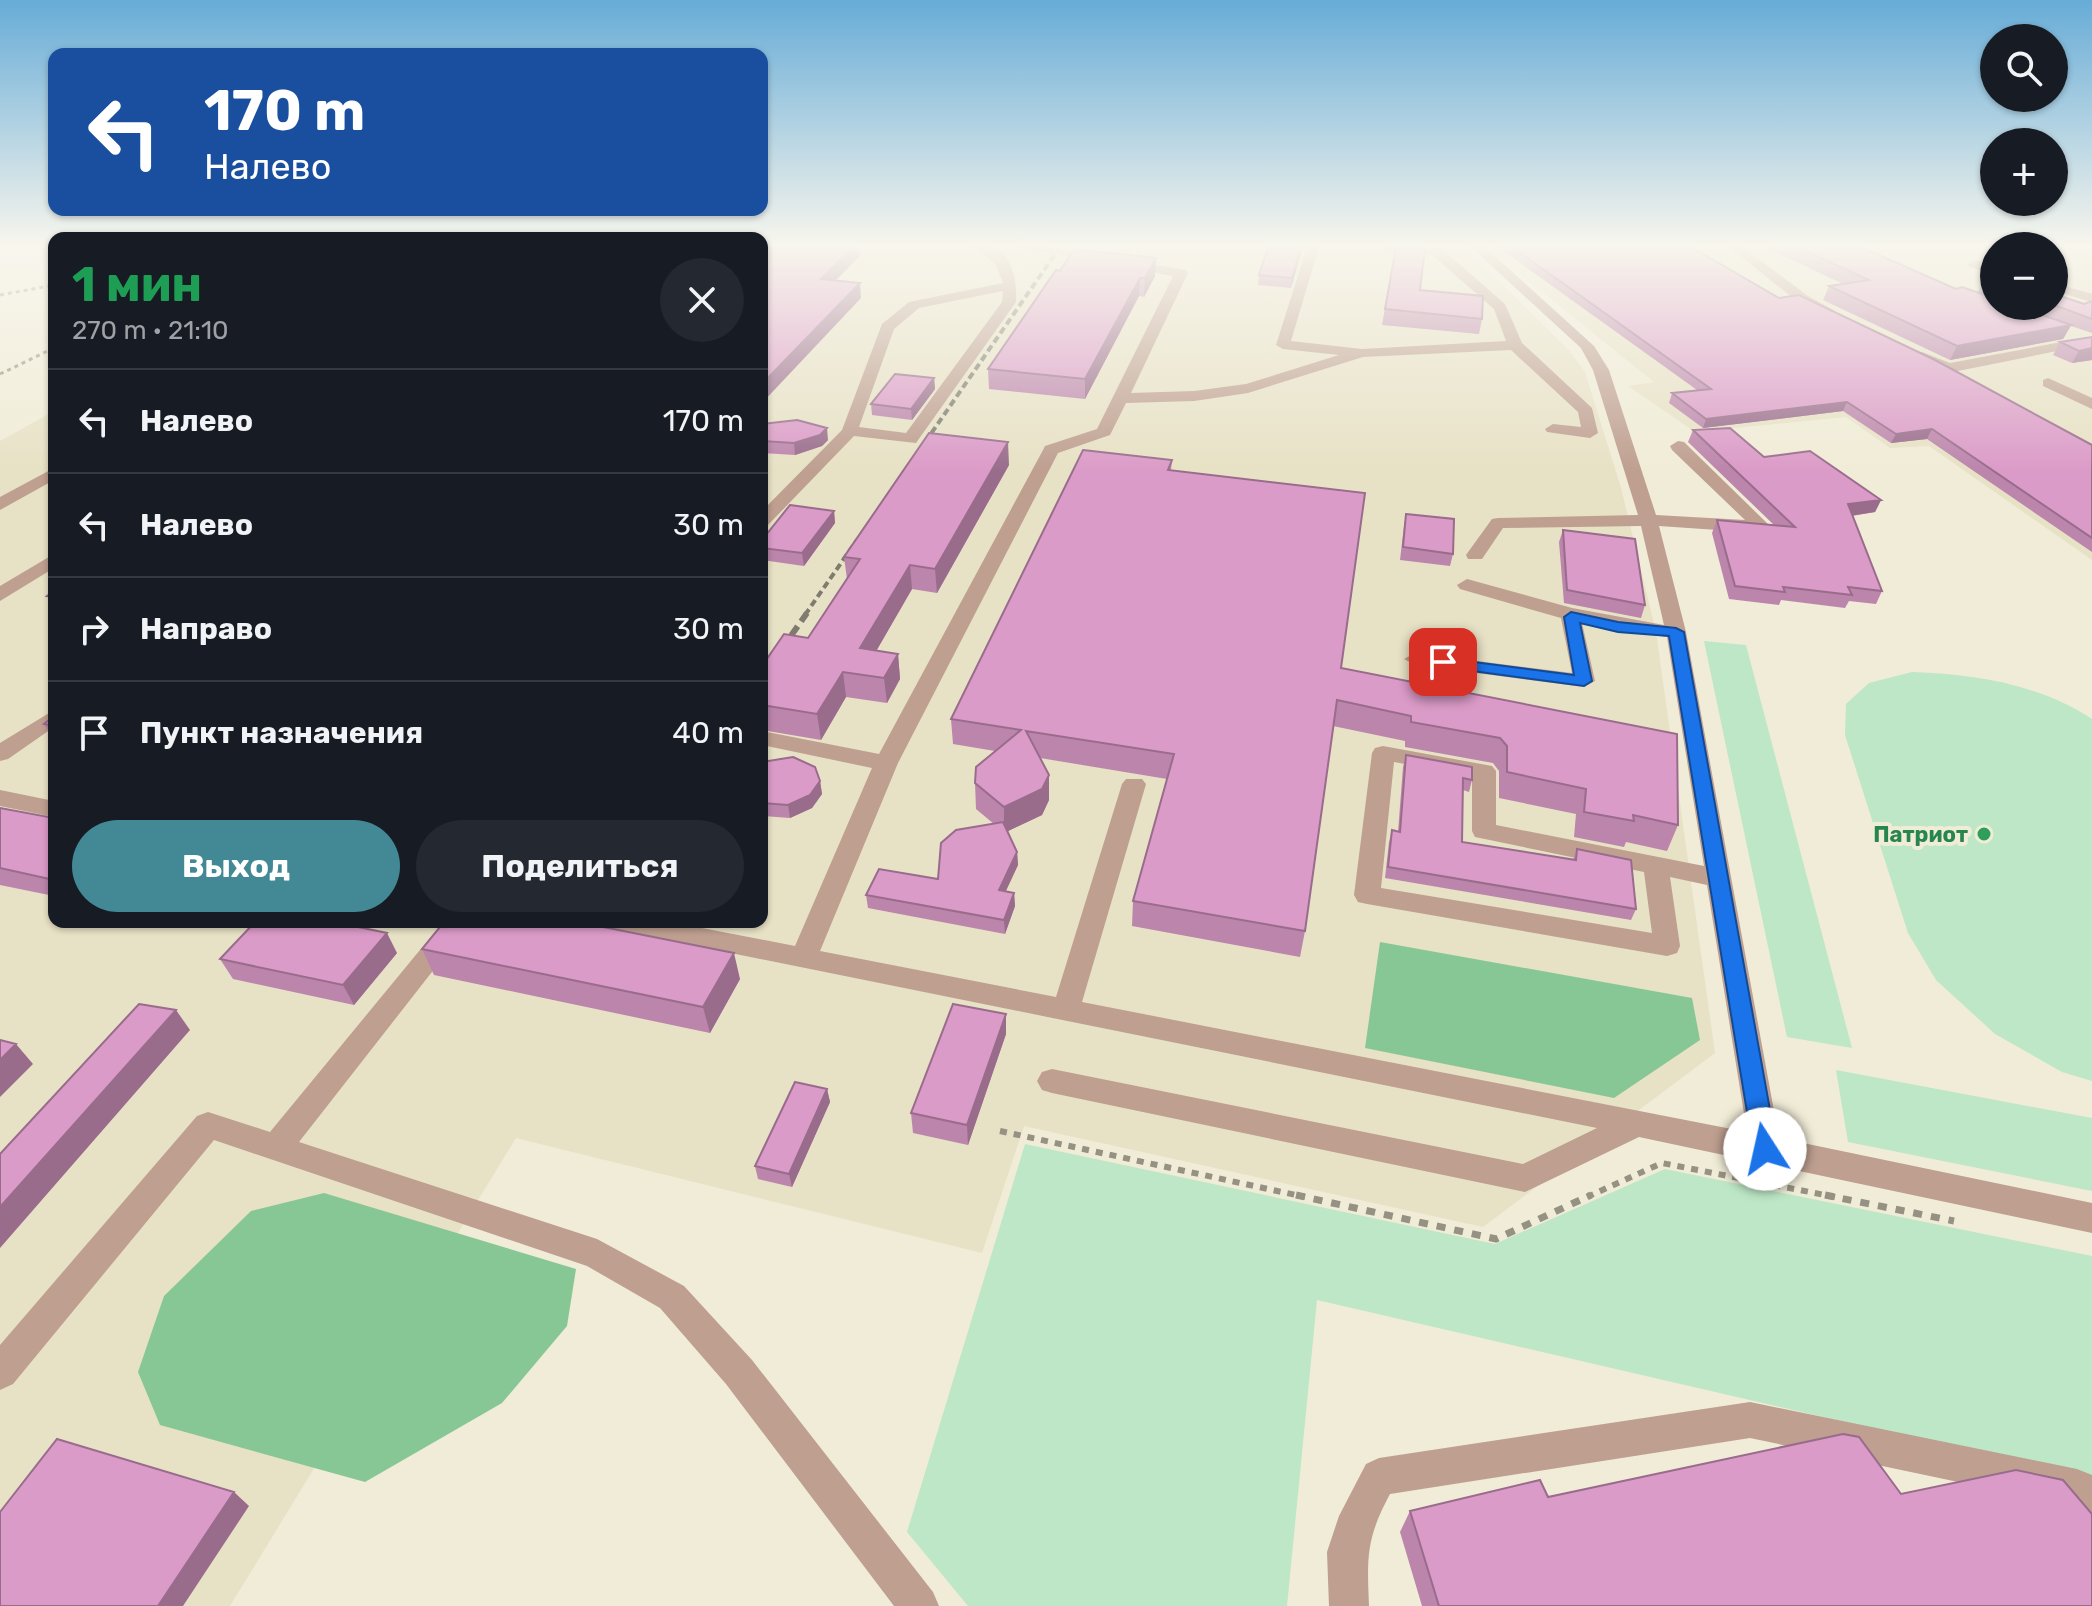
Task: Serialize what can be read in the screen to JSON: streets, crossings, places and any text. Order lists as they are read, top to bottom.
{
  "places": ["Патриот"],
  "page": {
    "map_buttons": ["+", "−"],
    "turn": ["170 m", "Налево"],
    "heading": ["1 мин", "270 m · 21:10"],
    "list": [
      {
        "name": "Налево",
        "value": "170 m"
      },
      {
        "name": "Налево",
        "value": "30 m"
      },
      {
        "name": "Направо",
        "value": "30 m"
      },
      {
        "name": "Пункт назначения",
        "value": "40 m"
      }
    ],
    "buttons": ["Выход", "Поделиться"]
  }
}
